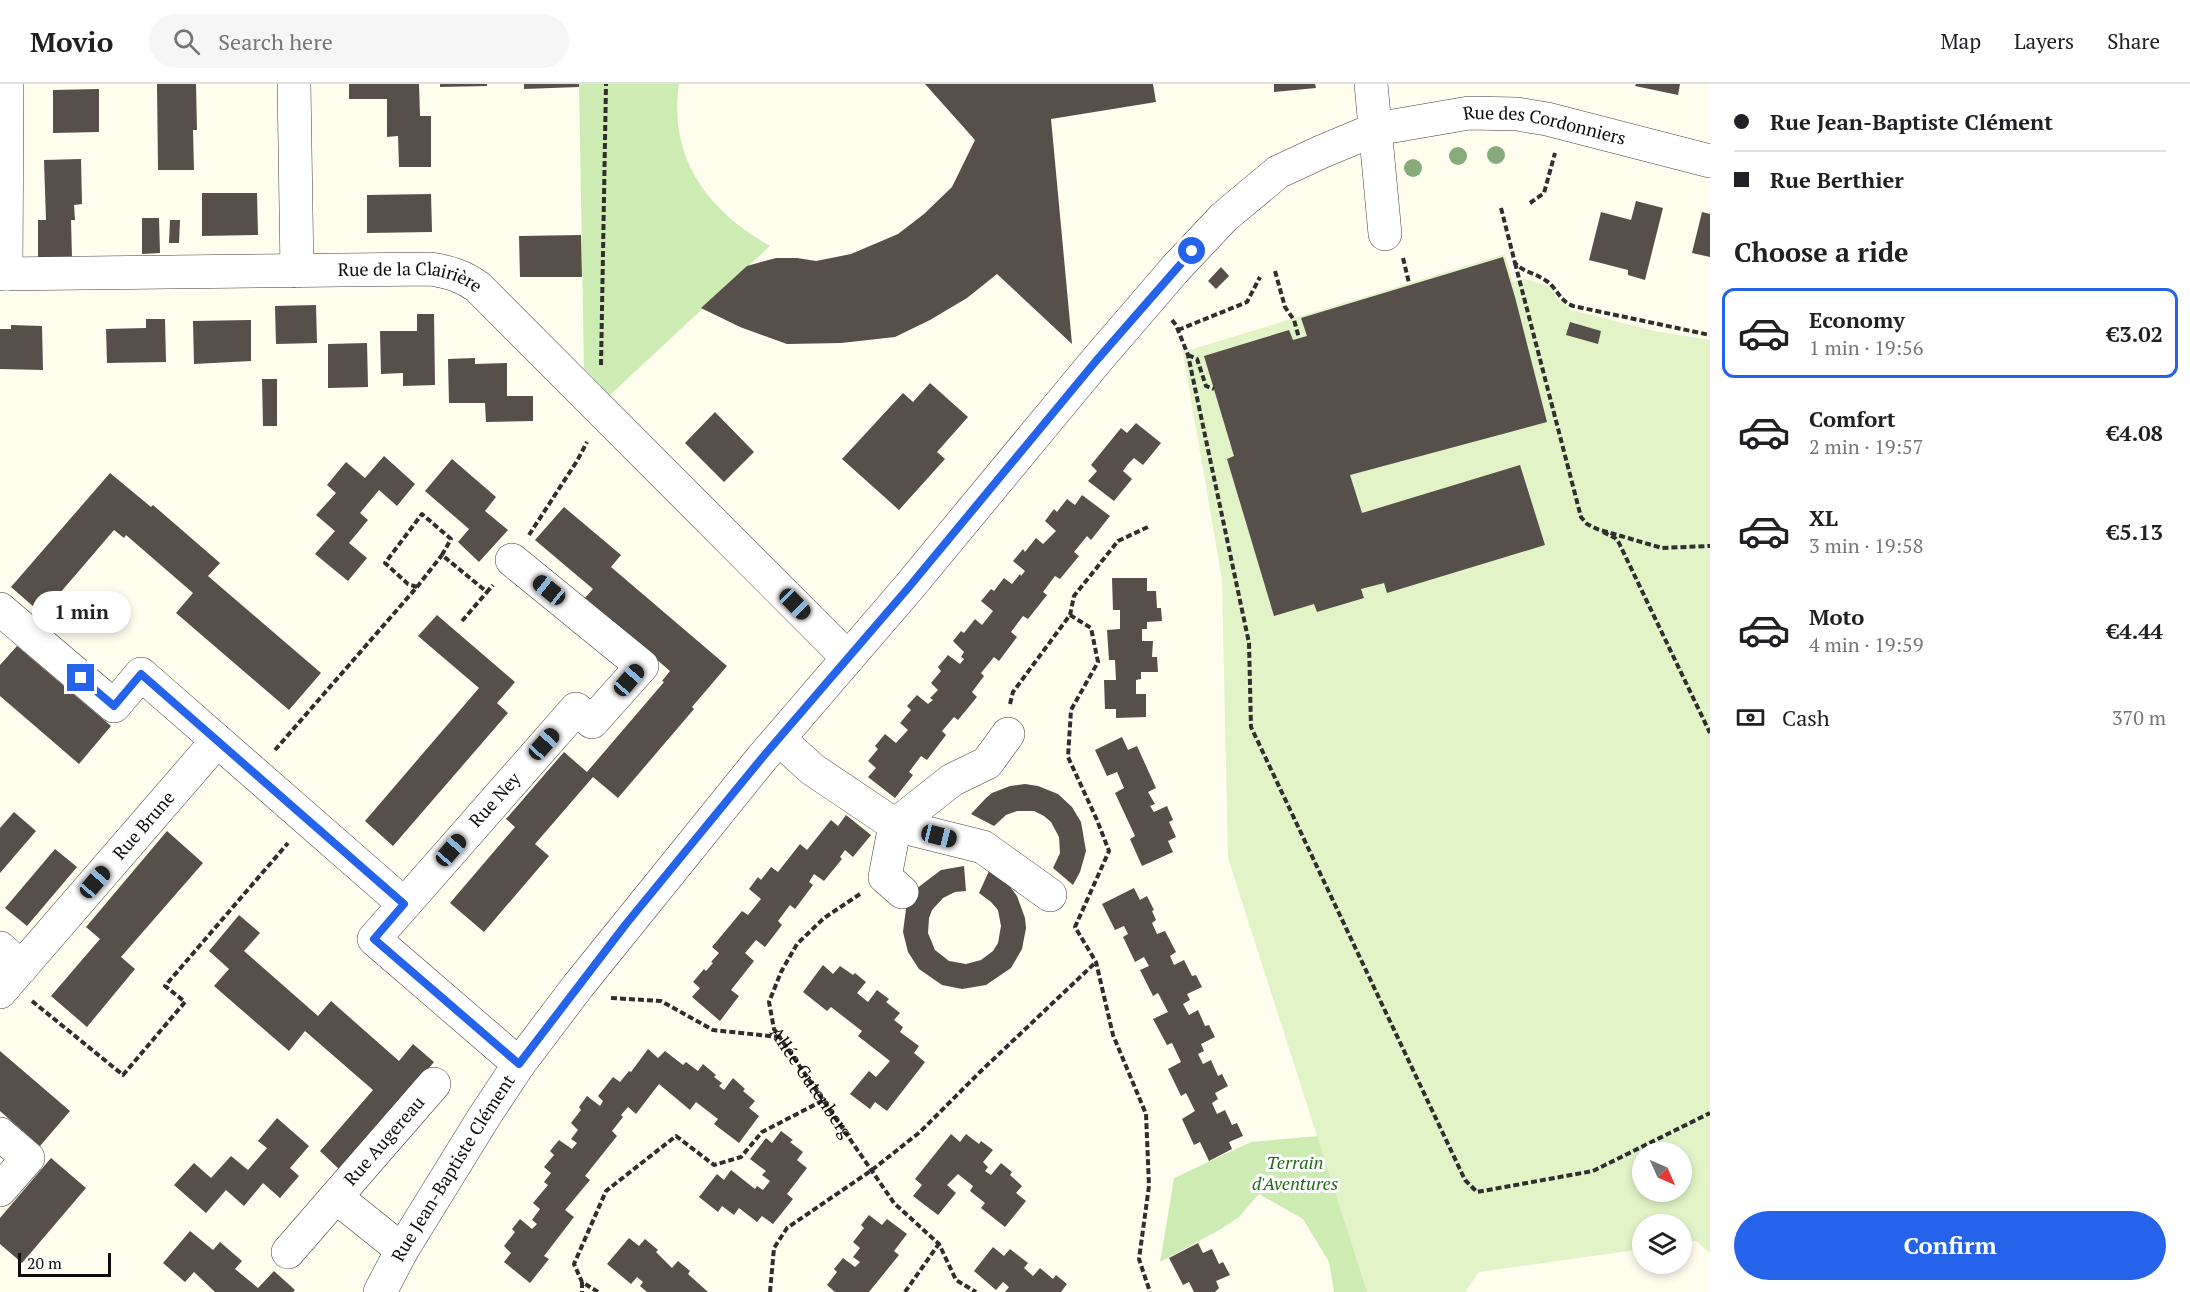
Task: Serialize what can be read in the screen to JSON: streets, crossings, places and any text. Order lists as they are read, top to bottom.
{
  "streets": {
    "street": [
      "Rue des Cordonniers",
      "Rue de la Clairière",
      "Rue Ney",
      "Rue Brune",
      "Rue Augereau",
      "Rue Jean-Baptiste Clément"
    ],
    "path": ["Allée Gutenberg"]
  },
  "crossings": [
    ["Rue des Cordonniers", "Rue Jean-Baptiste Clément"],
    ["Rue de la Clairière", "Rue Jean-Baptiste Clément"],
    ["Rue Augereau", "Rue Jean-Baptiste Clément"]
  ],
  "parks": ["Terrain d'Aventures"],
  "scale_bar": "20 m",
  "north": "bottom right",
  "page": {
    "header": "Movio",
    "search": "Search here",
    "nav": ["Map", "Layers", "Share"],
    "banner": ["Rue Jean-Baptiste Clément", "Rue Berthier"],
    "heading": "Choose a ride",
    "list": [
      {
        "name": "Economy",
        "note": "1 min · 19:56",
        "value": "€3.02"
      },
      {
        "name": "Comfort",
        "note": "2 min · 19:57",
        "value": "€4.08"
      },
      {
        "name": "XL",
        "note": "3 min · 19:58",
        "value": "€5.13"
      },
      {
        "name": "Moto",
        "note": "4 min · 19:59",
        "value": "€4.44"
      }
    ],
    "bubble": "1 min",
    "pay": ["Cash", "370 m"],
    "buttons": "Confirm",
    "scale": "20 m"
  }
}
